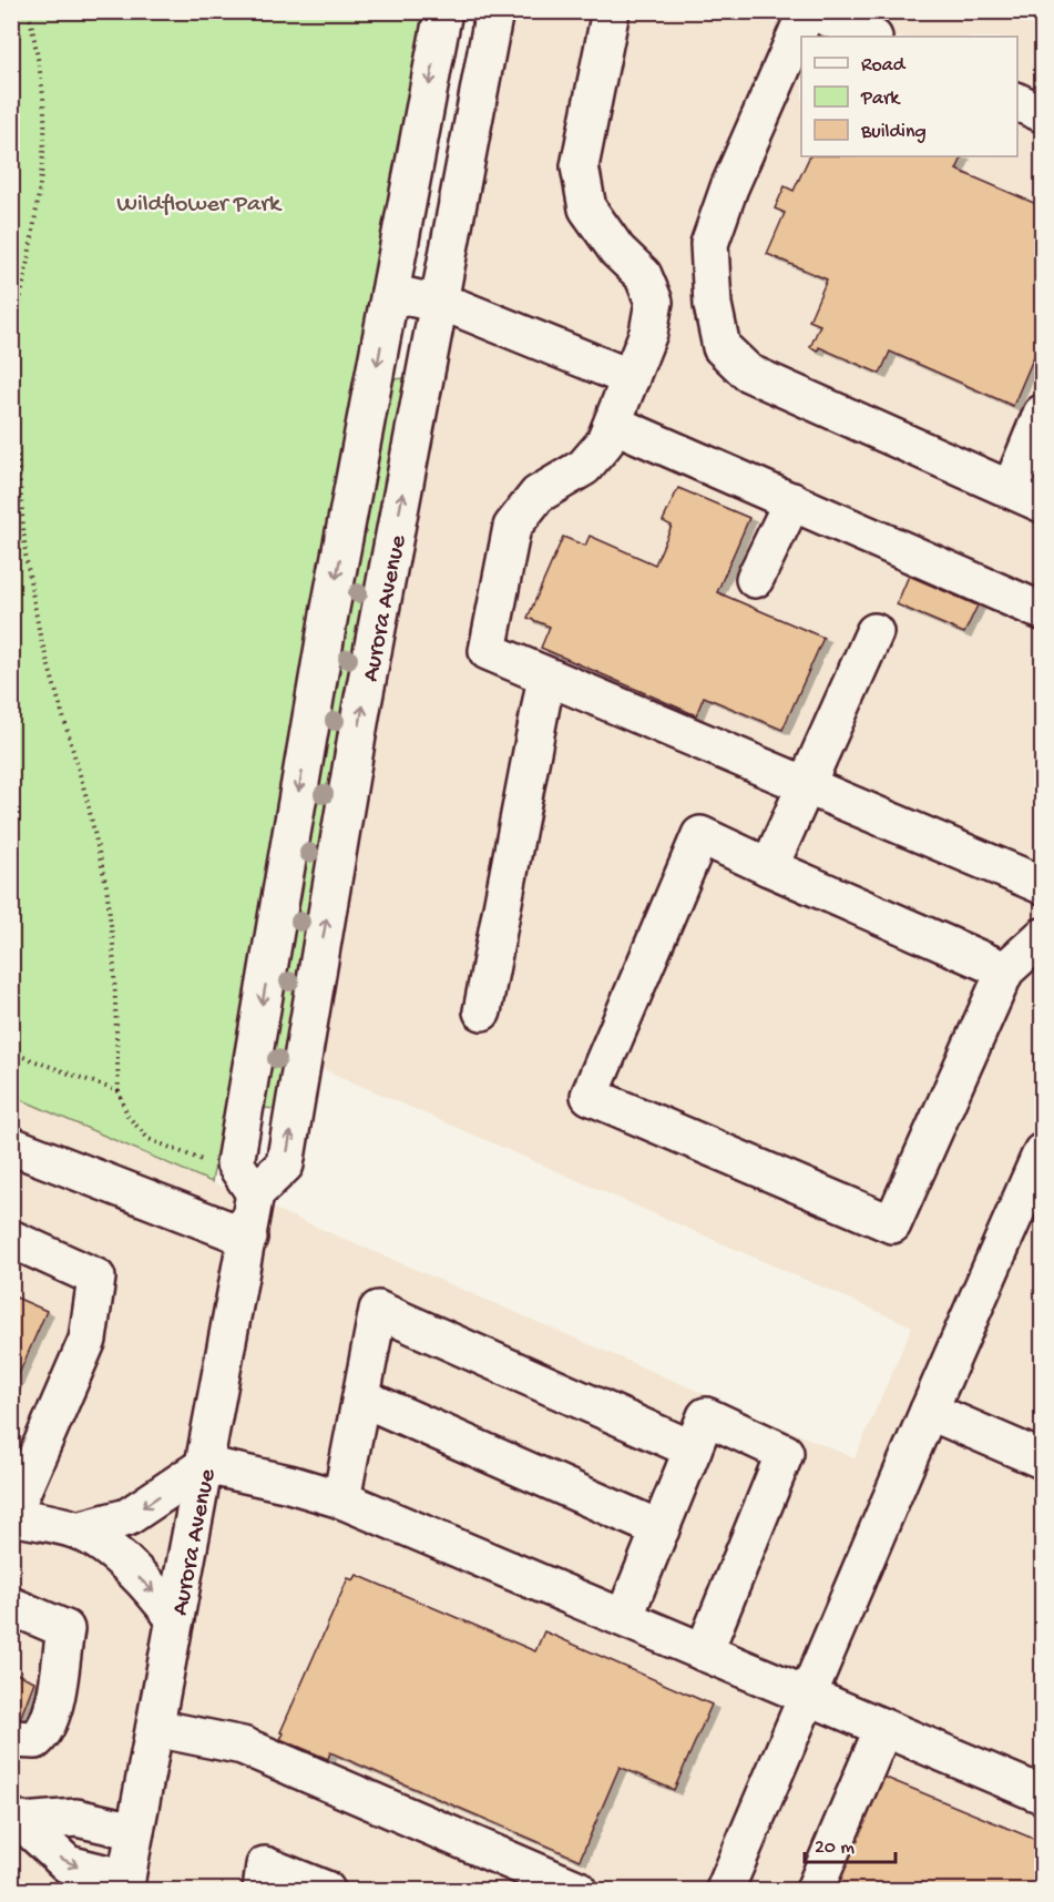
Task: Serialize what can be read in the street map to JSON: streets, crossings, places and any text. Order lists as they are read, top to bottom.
{
  "streets": {
    "main road": ["Aurora Avenue"]
  },
  "parks": ["Wildflower Park"],
  "legend": ["Road", "Park", "Building"],
  "scale_bar": "20 m"
}
